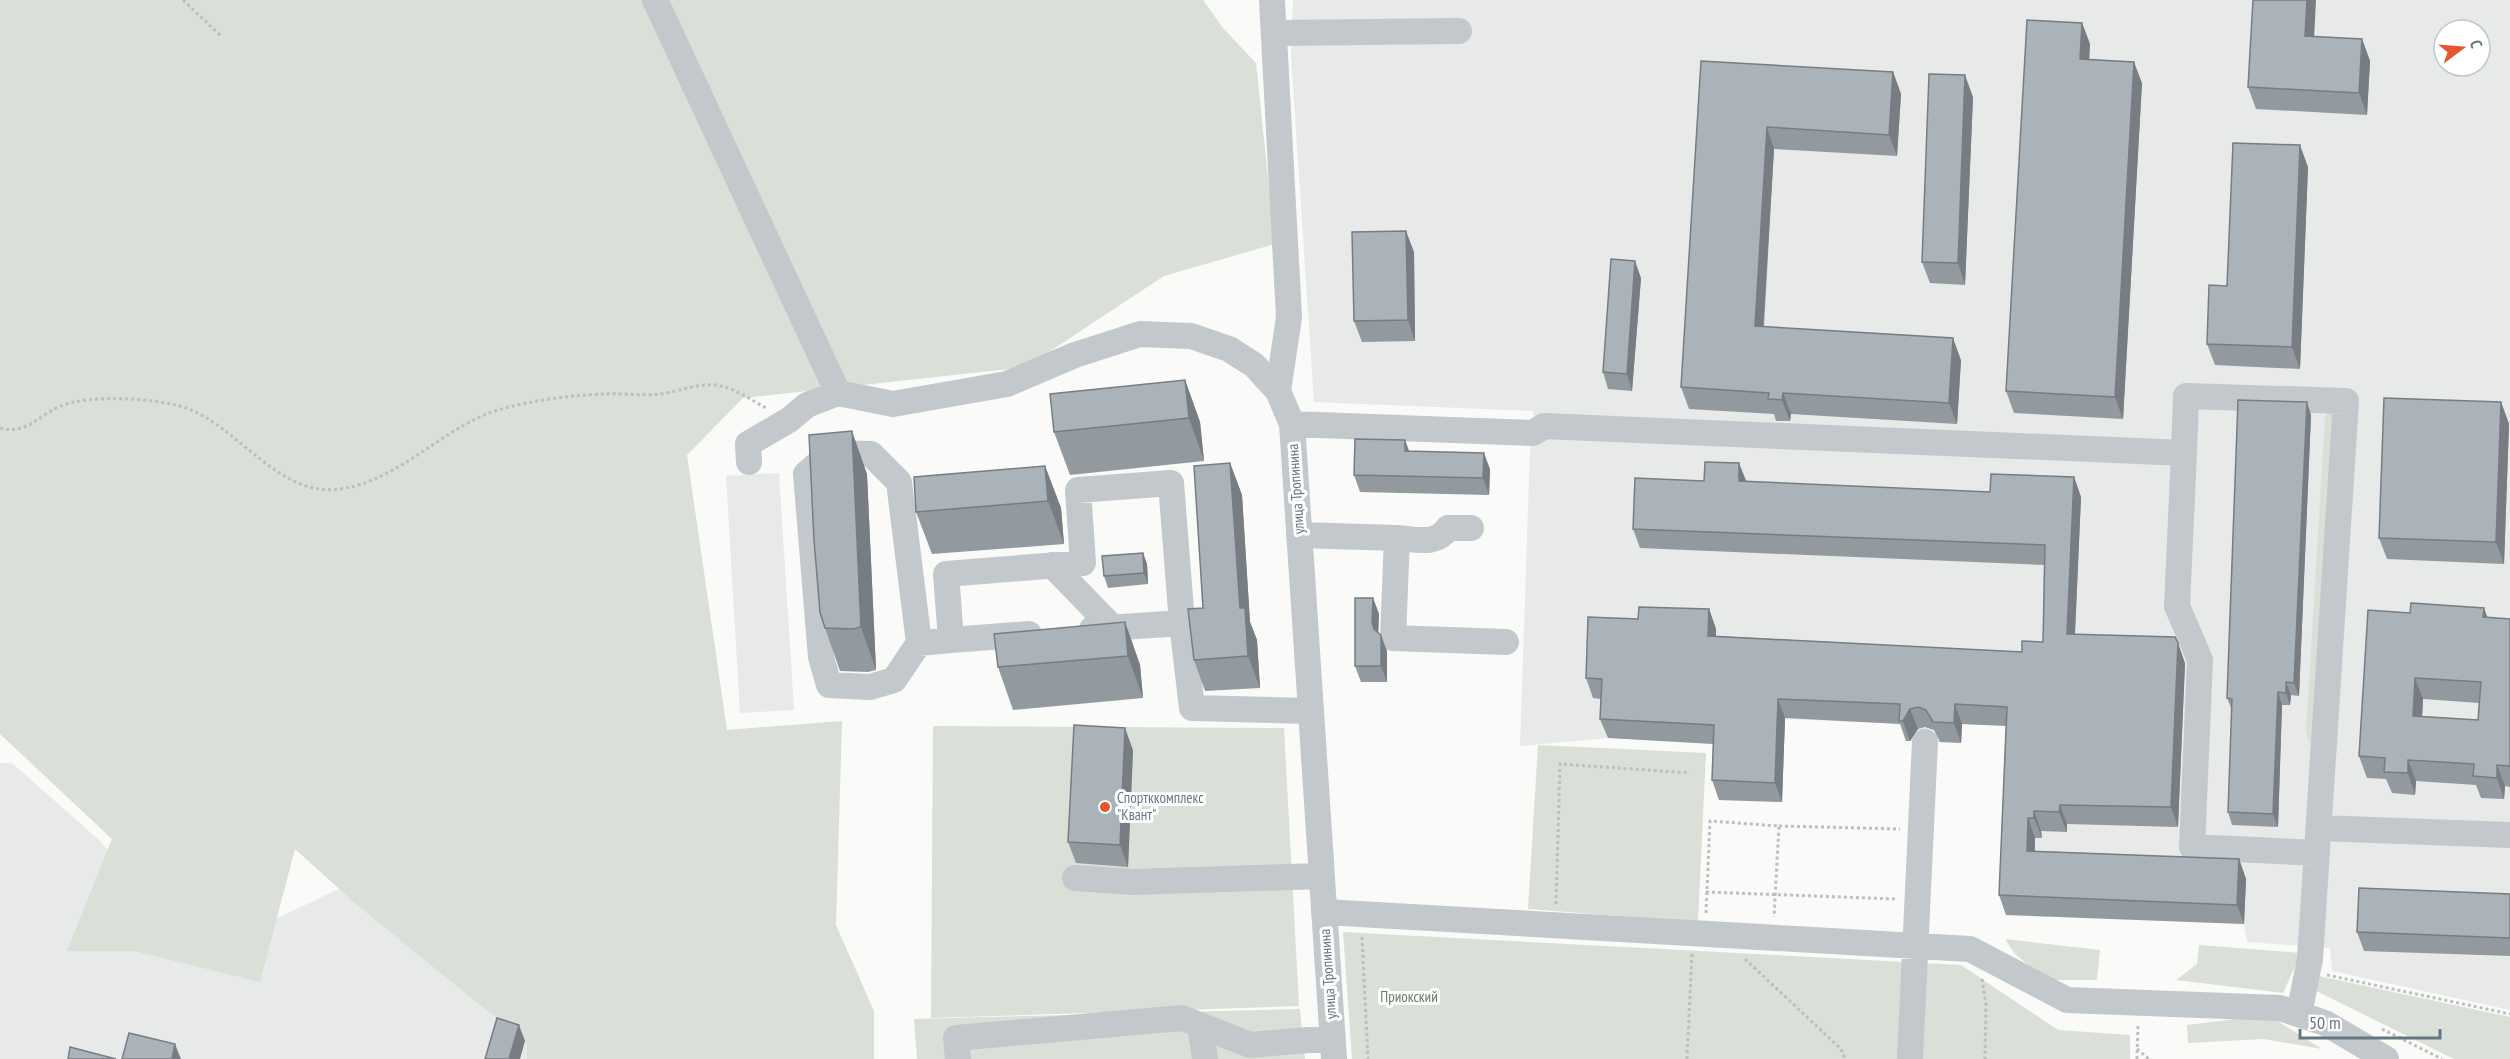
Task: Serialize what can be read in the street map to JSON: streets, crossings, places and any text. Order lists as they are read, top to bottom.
{
  "streets": {
    "street": ["улица Тропинина"]
  },
  "parks": ["Приокский"],
  "places": ["Спортккомплекс \"Квант\""],
  "scale_bar": "50 m",
  "north": "right"
}
